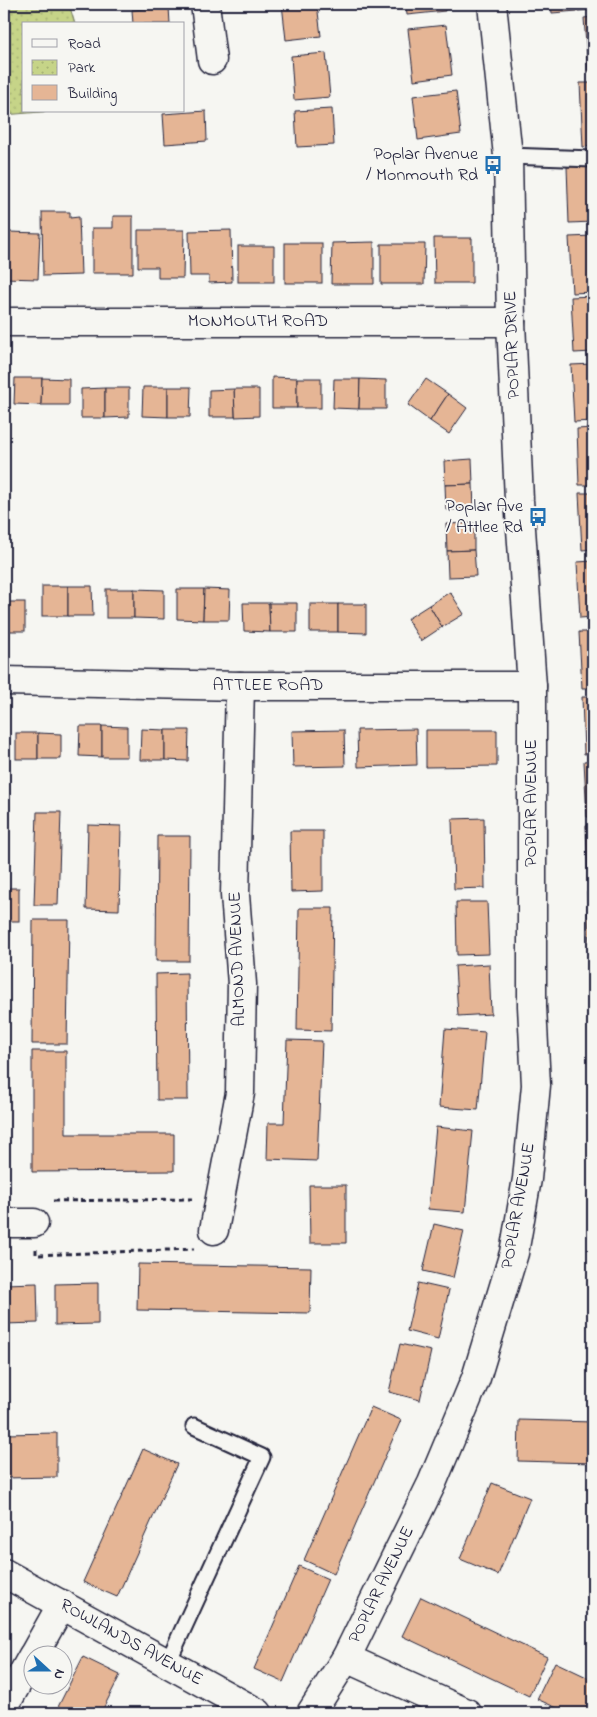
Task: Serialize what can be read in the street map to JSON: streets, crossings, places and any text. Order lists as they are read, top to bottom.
{
  "streets": {
    "street": [
      "MONMOUTH ROAD",
      "POPLAR DRIVE",
      "ATTLEE ROAD",
      "POPLAR AVENUE",
      "ALMOND AVENUE",
      "ROWLANDS AVENUE"
    ]
  },
  "crossings": [
    ["MONMOUTH ROAD", "POPLAR DRIVE"],
    ["POPLAR DRIVE", "ATTLEE ROAD"],
    ["POPLAR DRIVE", "POPLAR AVENUE"],
    ["ATTLEE ROAD", "POPLAR AVENUE"],
    ["ATTLEE ROAD", "ALMOND AVENUE"]
  ],
  "places": {
    "bus stop": ["Poplar Avenue / Monmouth Rd", "Poplar Ave / Attlee Rd"]
  },
  "legend": ["Road", "Park", "Building"],
  "north": "right"
}
